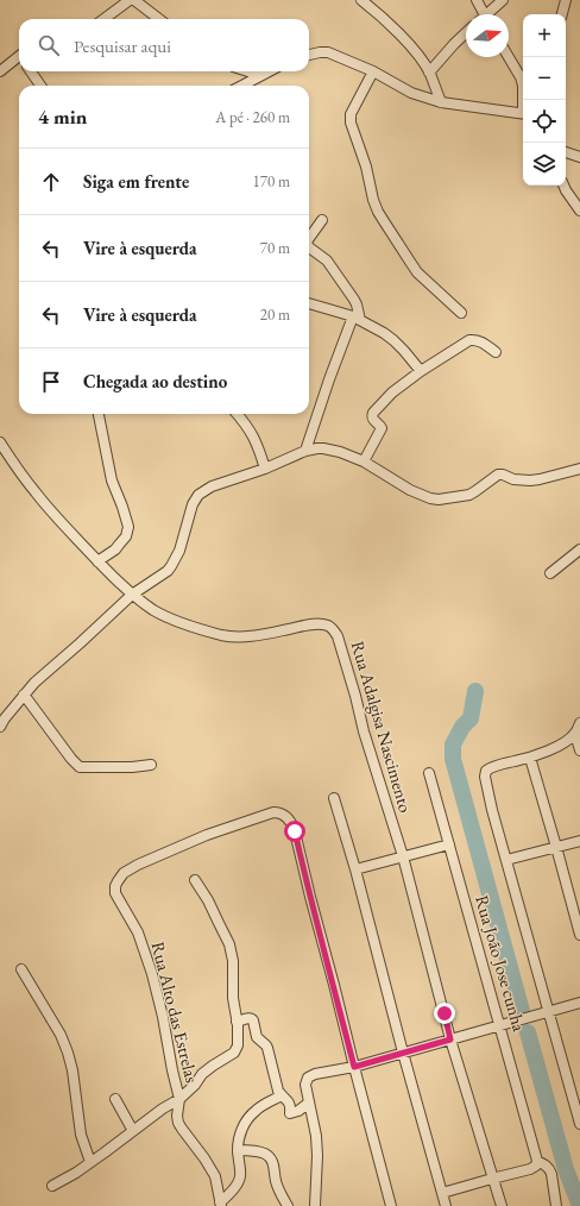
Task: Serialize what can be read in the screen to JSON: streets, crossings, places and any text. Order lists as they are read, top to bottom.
{
  "streets": {
    "street": ["Rua Adalgisa Nascimento", "Rua João Jose cunha", "Rua Alto das Estrelas"]
  },
  "north": "right",
  "page": {
    "map_buttons": ["+", "−"],
    "search": "Pesquisar aqui",
    "heading": ["4 min", "A pé · 260 m"],
    "list": [
      ["Siga em frente", "170 m"],
      ["Vire à esquerda", "70 m"],
      ["Vire à esquerda", "20 m"],
      "Chegada ao destino"
    ]
  }
}
